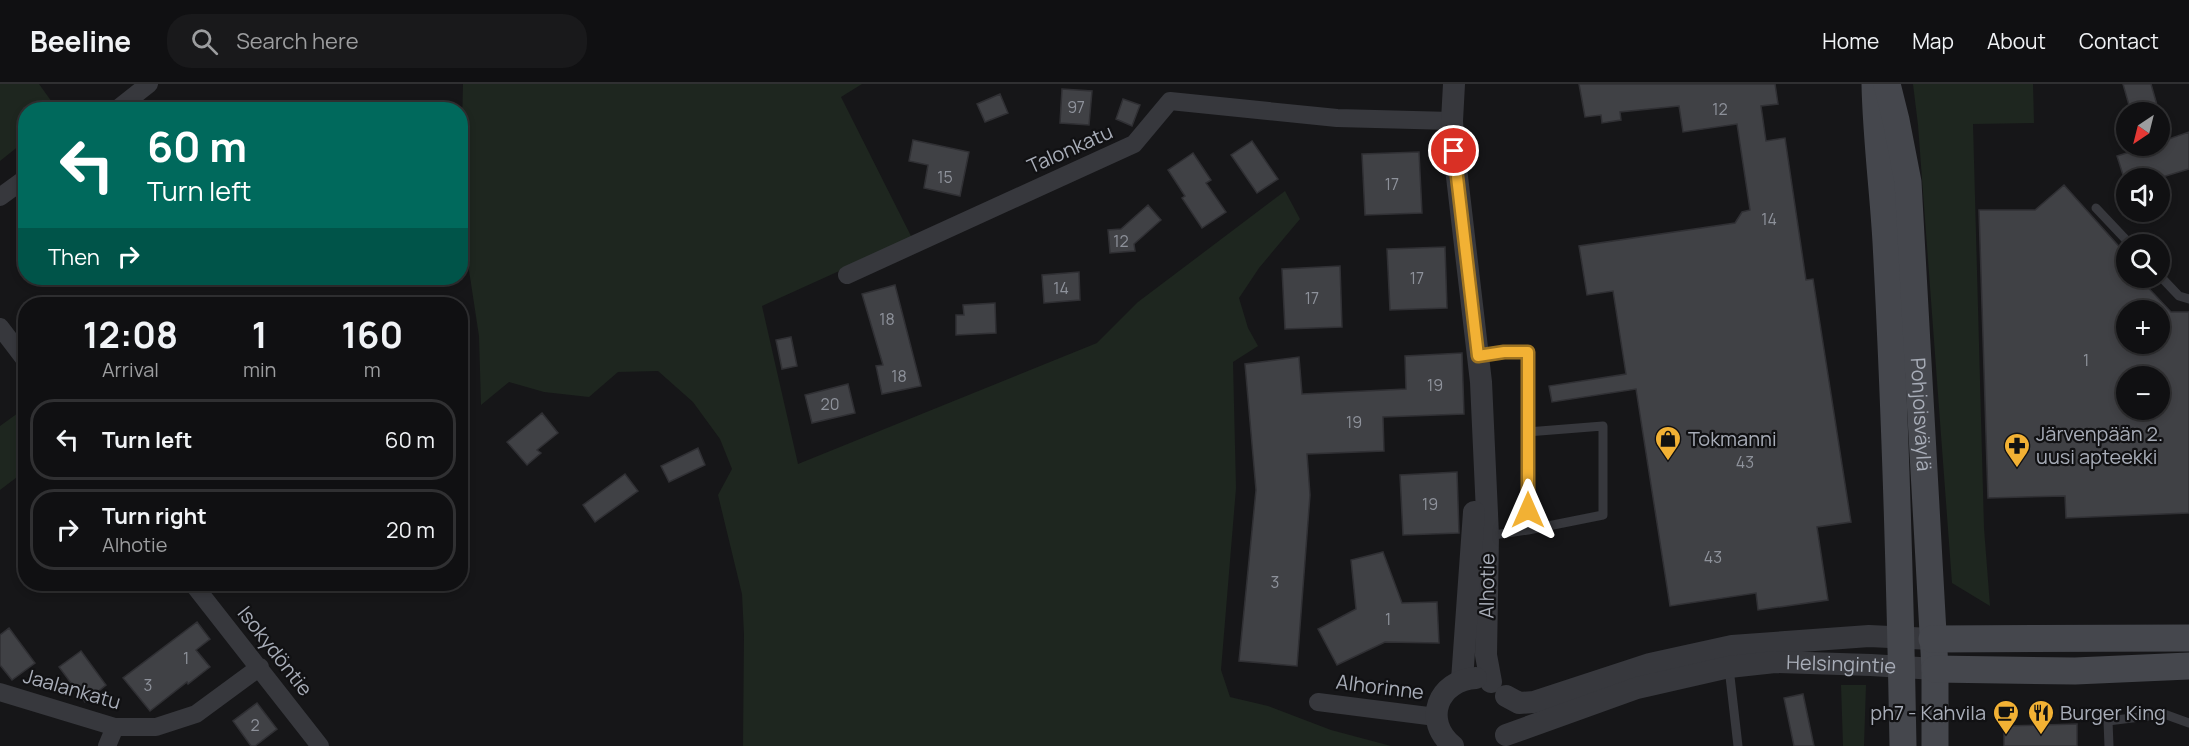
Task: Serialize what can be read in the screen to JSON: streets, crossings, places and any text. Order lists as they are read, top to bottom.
{
  "streets": {
    "main road": ["Pohjoisväylä", "Helsingintie"],
    "street": [
      "Talonkatu",
      "Alhotie",
      "Isokydöntie",
      "Alhorinne",
      "Jaalankatu"
    ]
  },
  "crossings": [
    ["Talonkatu", "Alhotie"],
    ["Pohjoisväylä", "Helsingintie"],
    ["Alhotie", "Helsingintie"],
    ["Isokydöntie", "Jaalankatu"]
  ],
  "places": {
    "shop": ["Tokmanni"],
    "pharmacy": ["Järvenpään 2. uusi apteekki"],
    "cafe": ["ph7 - Kahvila"],
    "restaurant": ["Burger King"]
  },
  "house_numbers": [
    "97",
    "12",
    "15",
    "17",
    "14",
    "12",
    "17",
    "14",
    "17",
    "18",
    "1",
    "18",
    "19",
    "20",
    "19",
    "43",
    "19",
    "43",
    "3",
    "1",
    "1",
    "3",
    "2"
  ],
  "north": "bottom left",
  "page": {
    "header": "Beeline",
    "search": "Search here",
    "nav": [
      "Home",
      "Map",
      "About",
      "Contact"
    ],
    "map_buttons": ["+", "−"],
    "turn": ["60 m", "Turn left"],
    "then": "Then",
    "eta": [
      "12:08",
      "Arrival",
      "1",
      "min",
      "160",
      "m"
    ],
    "list": [
      {
        "name": "Turn left",
        "value": "60 m"
      },
      {
        "name": "Turn right",
        "note": "Alhotie",
        "value": "20 m"
      }
    ]
  }
}
